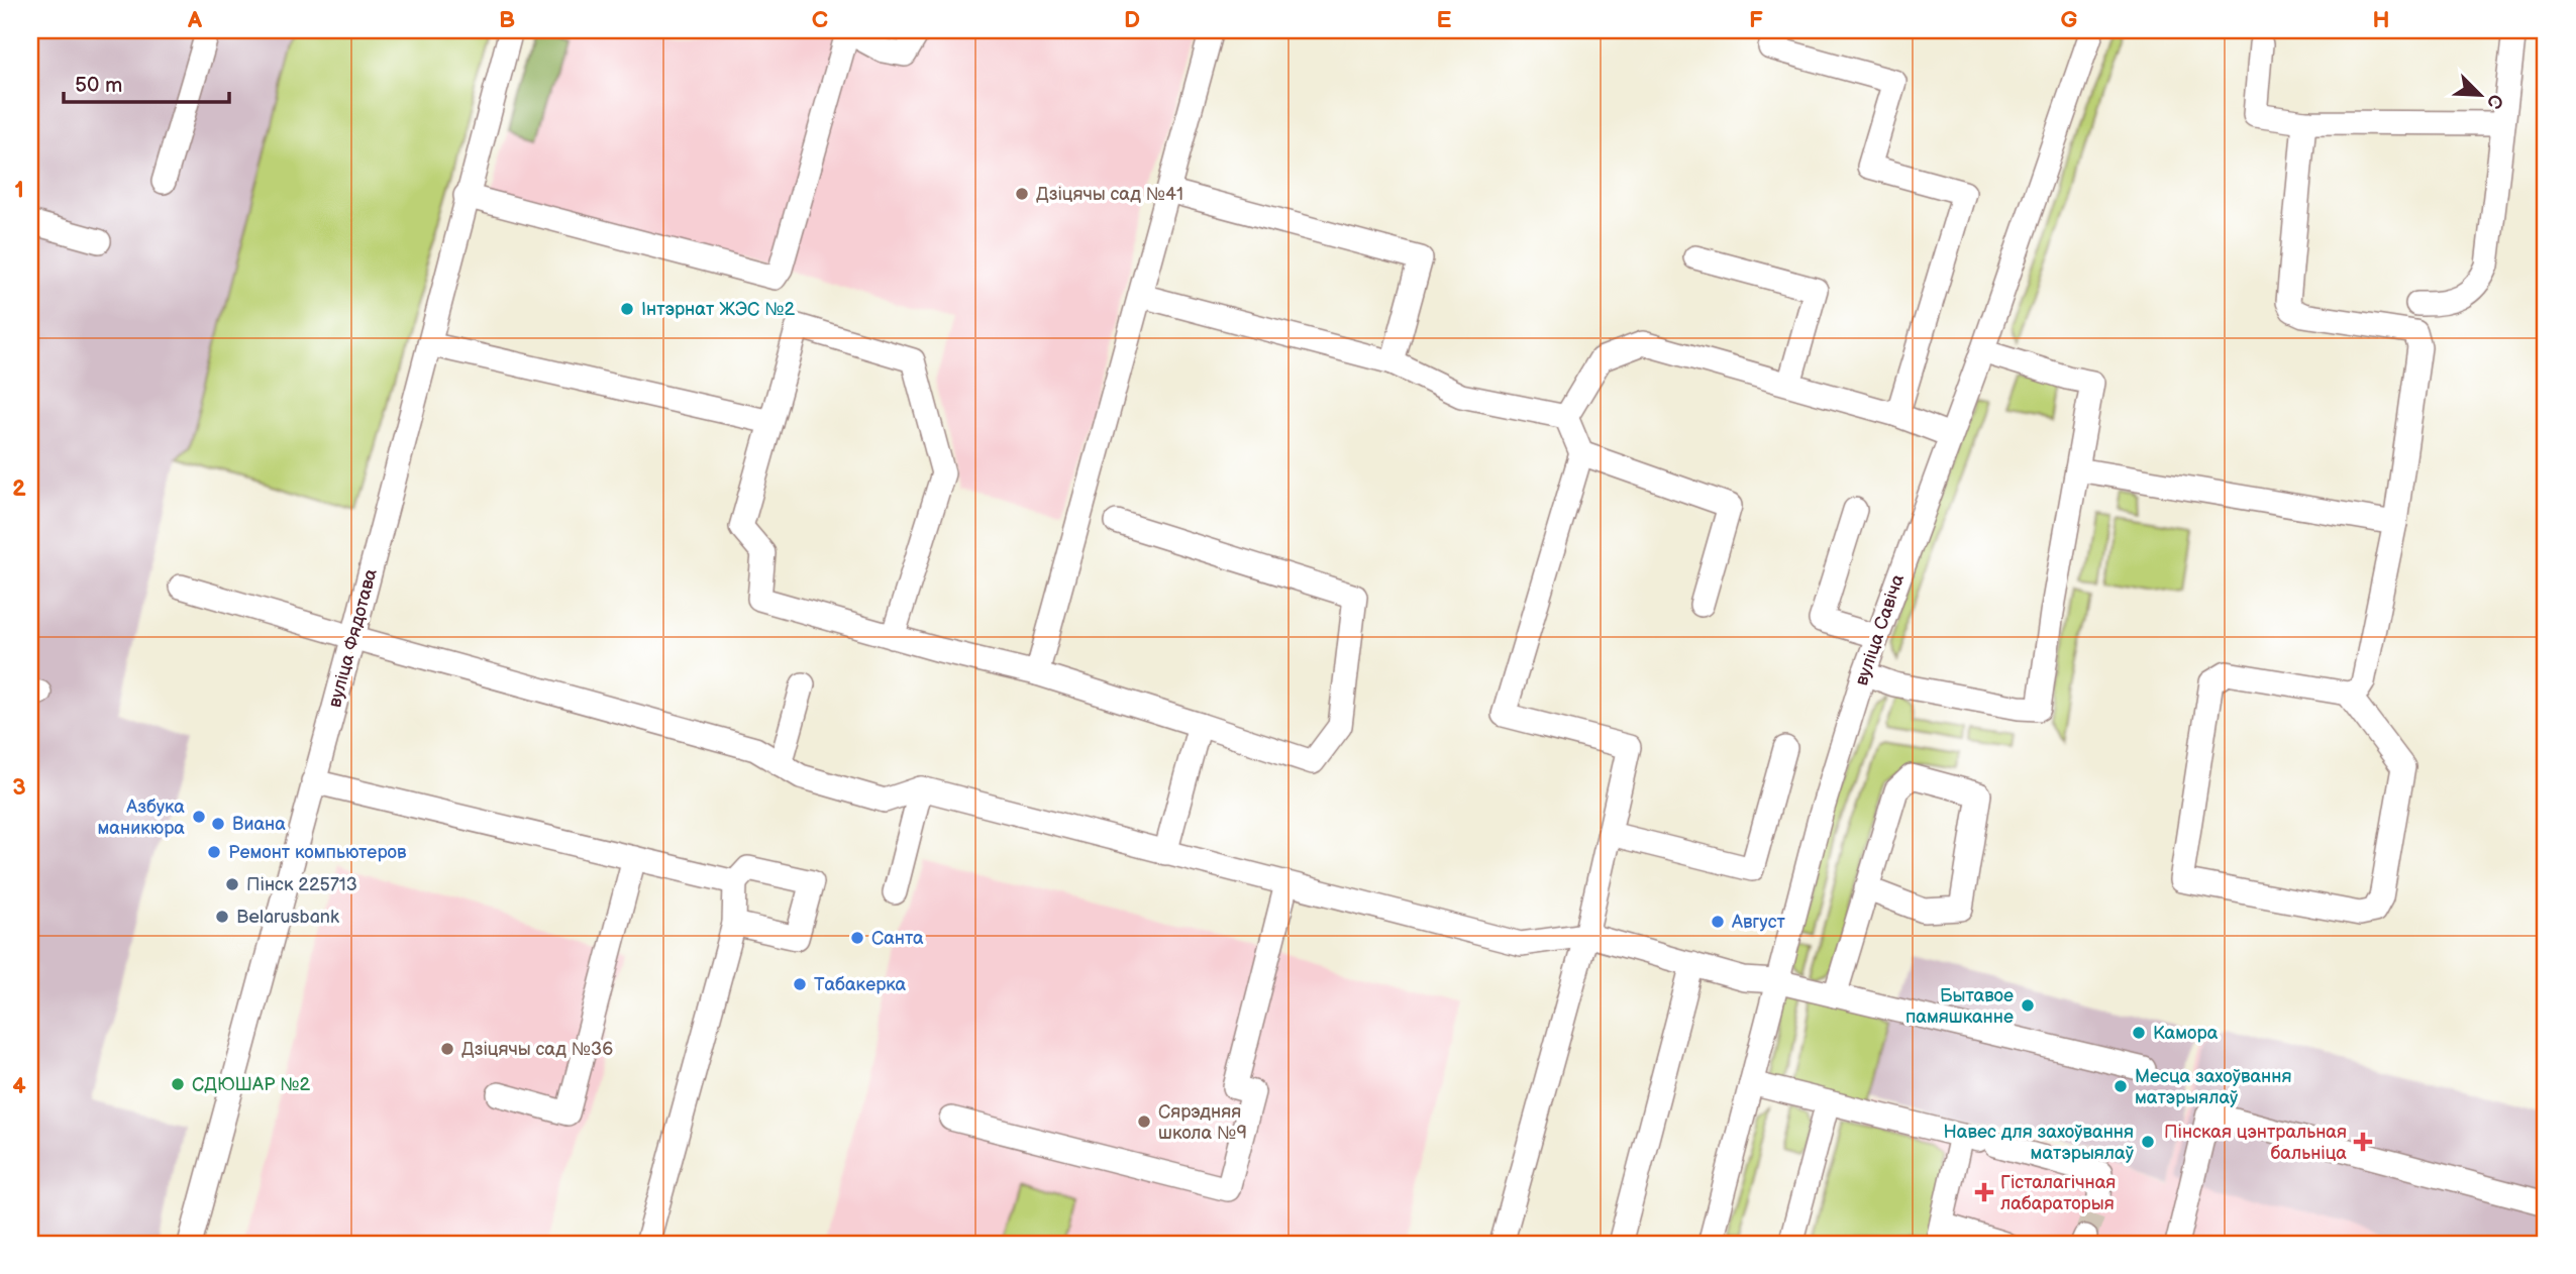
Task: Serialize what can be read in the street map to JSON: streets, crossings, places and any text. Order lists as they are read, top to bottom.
{
  "streets": {
    "street": ["вуліца Савіча", "вуліца Фядотава"]
  },
  "places": {
    "other": [
      "Дзіцячы сад №41",
      "Інтэрнат ЖЭС №2",
      "Азбука маникюра",
      "Виана",
      "Ремонт компьютеров",
      "Пінск 225713",
      "Belarusbank",
      "Август",
      "Санта",
      "Табакерка",
      "Бытавое памяшканне",
      "Камора",
      "Дзіцячы сад №36",
      "СДЮШАР №2",
      "Месца захоўвання матэрыялаў",
      "Сярэдняя школа №9",
      "Навес для захоўвання матэрыялаў"
    ],
    "health": ["Пінская цэнтральная бальніца", "Гісталагічная лабараторыя"]
  },
  "scale_bar": "50 m",
  "north": "bottom right",
  "grid": {
    "columns": [
      "A",
      "B",
      "C",
      "D",
      "E",
      "F",
      "G",
      "H"
    ],
    "rows": [
      "1",
      "2",
      "3",
      "4"
    ]
  }
}
